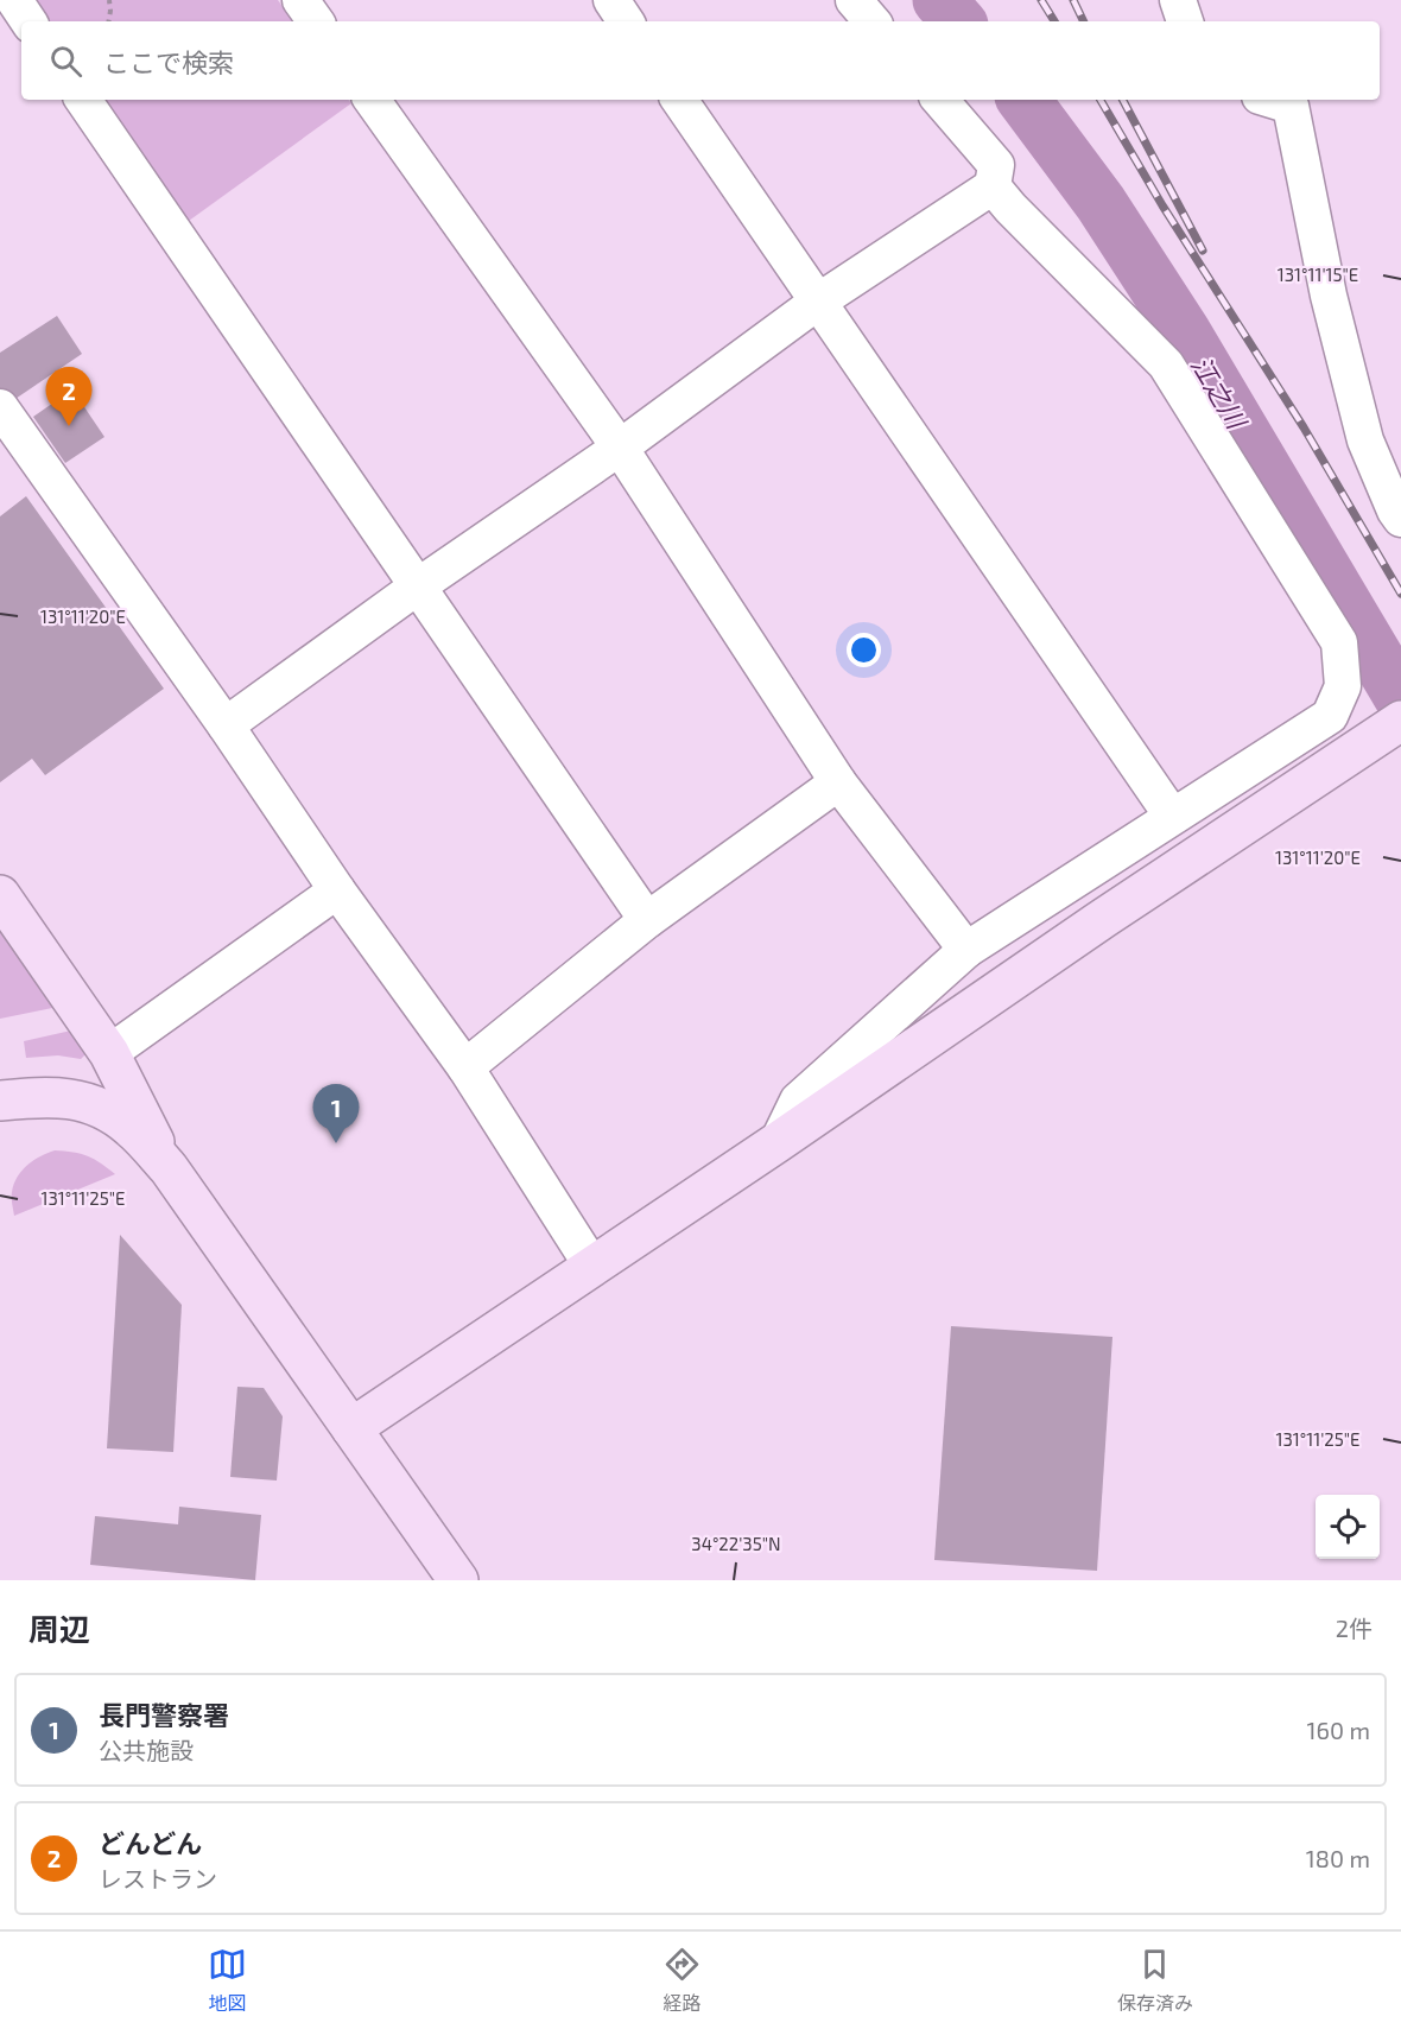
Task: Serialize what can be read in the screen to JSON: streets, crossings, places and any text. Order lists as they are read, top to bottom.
{
  "water": ["江之川"],
  "page": {
    "search": "ここで検索",
    "pins": ["2", "1"],
    "heading": ["周辺", "2件"],
    "list": [
      {
        "mark": "1",
        "name": "長門警察署",
        "note": "公共施設",
        "value": "160 m"
      },
      {
        "mark": "2",
        "name": "どんどん",
        "note": "レストラン",
        "value": "180 m"
      }
    ],
    "nav": ["地図", "経路", "保存済み"]
  },
  "coordinates": [
    "131°11'15\"E",
    "131°11'20\"E",
    "131°11'25\"E",
    "34°22'35\"N"
  ]
}
